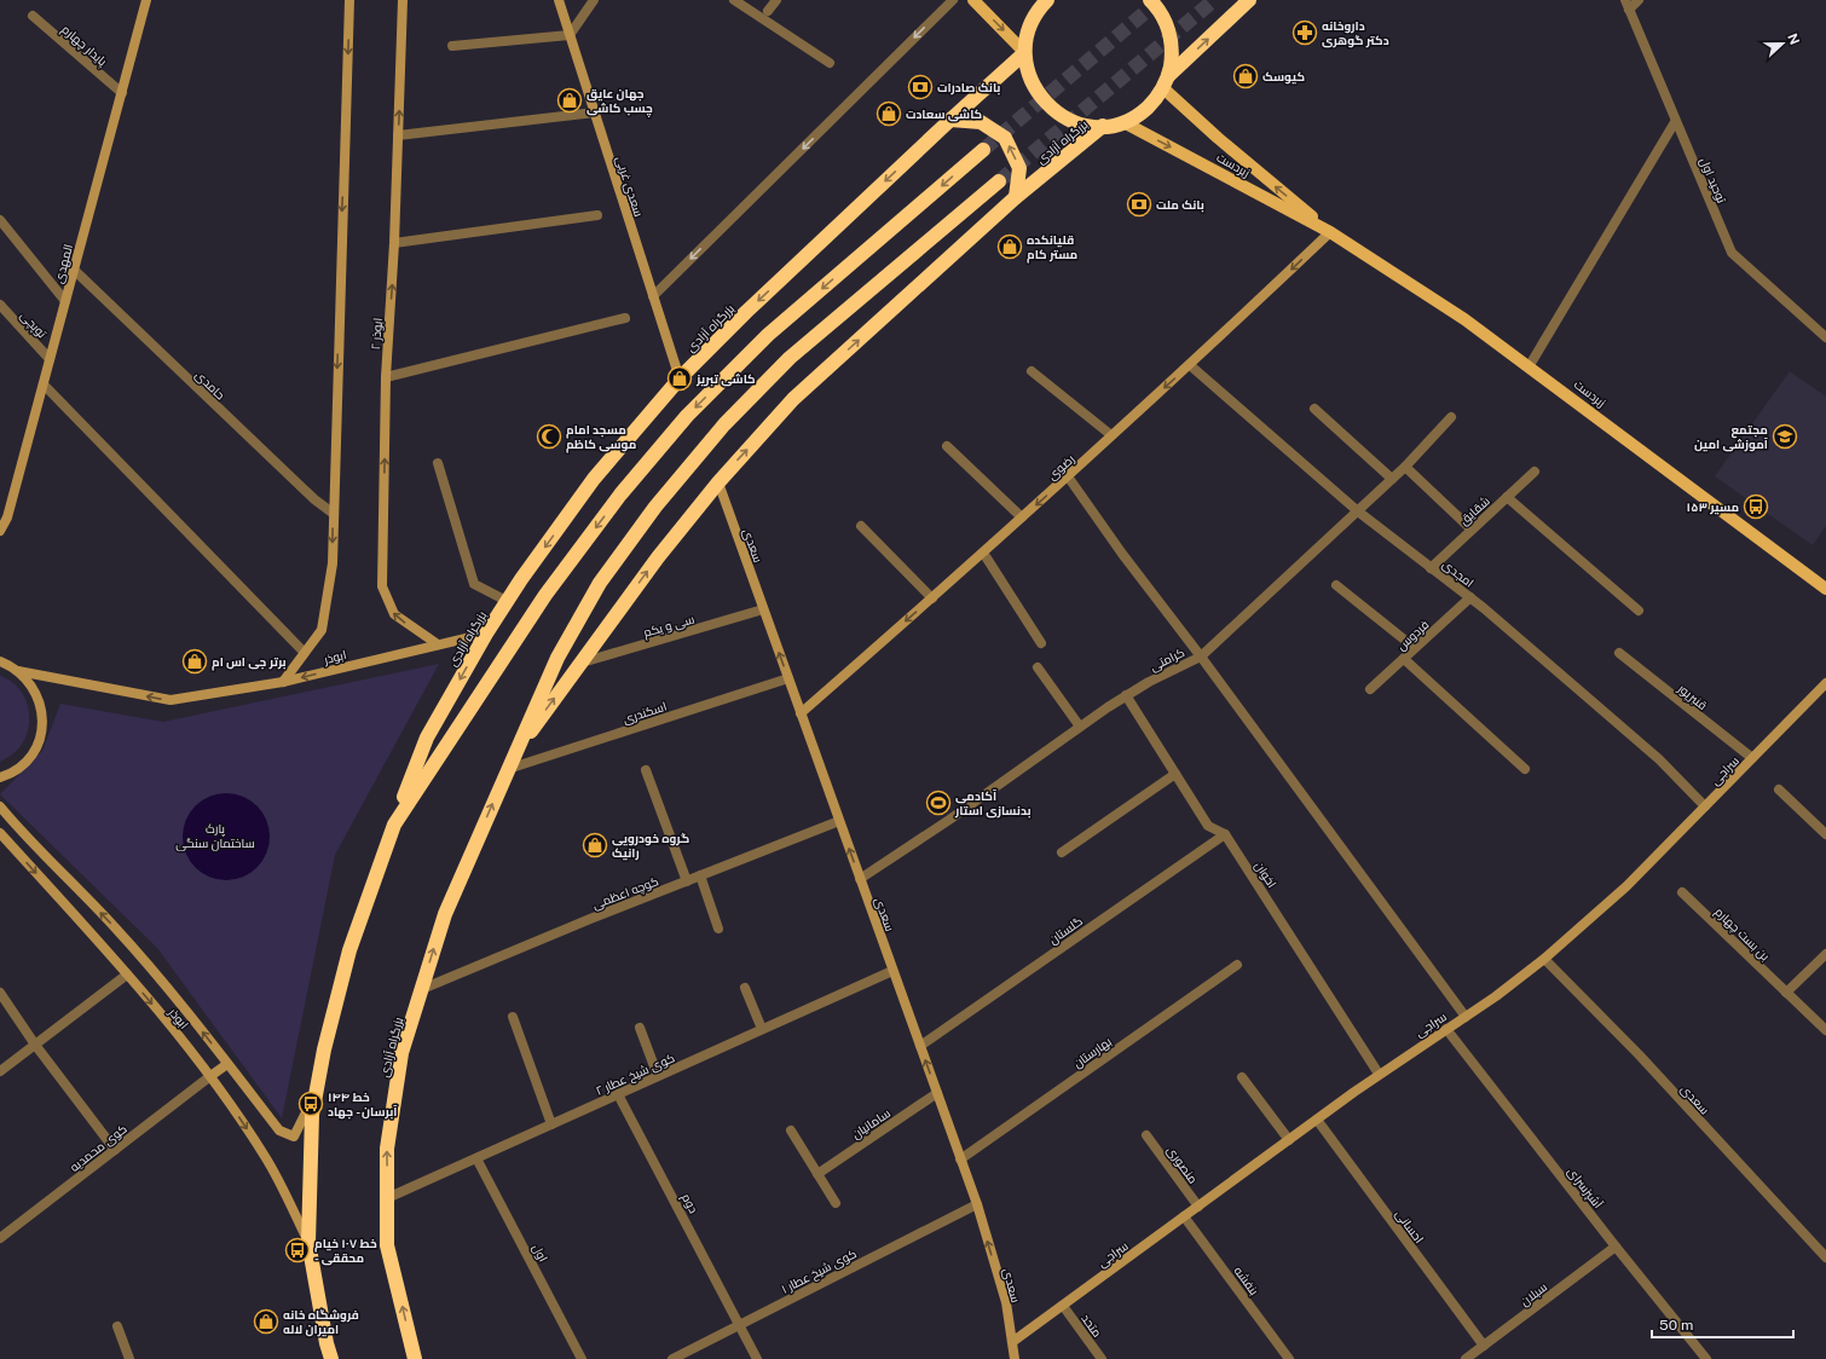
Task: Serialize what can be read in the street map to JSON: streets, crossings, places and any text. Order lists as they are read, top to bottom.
{
  "streets": {
    "highway": ["بزرگراه آزادی"],
    "main road": ["زبردست"],
    "street": [
      "پایدار چهارم",
      "توحید اول",
      "سعدی غربی",
      "المهدی",
      "توپچی",
      "ابوذر ۲",
      "حامدی",
      "رضوی",
      "شقایق",
      "سعدی",
      "امجدی",
      "سی و یکم",
      "فردوس",
      "ابوذر",
      "کرامتی",
      "قنبرپور",
      "اسکندری",
      "سراجی",
      "اخوان",
      "کوچه اعظمی",
      "گلستان",
      "بن بست چهارم",
      "بهارستان",
      "کوی شیخ عطار ۲",
      "سامانیان",
      "کوی محمدیه",
      "منصوری",
      "آشپزسرای",
      "دوم",
      "احسانی",
      "اول",
      "کوی شیخ عطار ۱",
      "بنفشه",
      "سبلان",
      "متحد"
    ]
  },
  "crossings": [
    ["پایدار چهارم", "المهدی"],
    ["بزرگراه آزادی", "سعدی غربی"],
    ["بزرگراه آزادی", "سعدی"],
    ["بزرگراه آزادی", "سی و یکم"],
    ["بزرگراه آزادی", "ابوذر"],
    ["بزرگراه آزادی", "اسکندری"],
    ["بزرگراه آزادی", "کوچه اعظمی"],
    ["بزرگراه آزادی", "کوی شیخ عطار ۲"],
    ["زبردست", "رضوی"],
    ["المهدی", "توپچی"],
    ["المهدی", "حامدی"],
    ["ابوذر ۲", "ابوذر"],
    ["رضوی", "سعدی"],
    ["رضوی", "امجدی"],
    ["شقایق", "امجدی"],
    ["سعدی", "سی و یکم"],
    ["سعدی", "کرامتی"],
    ["سعدی", "اسکندری"],
    ["سعدی", "سراجی"],
    ["سعدی", "کوچه اعظمی"],
    ["سعدی", "گلستان"],
    ["سعدی", "بهارستان"],
    ["سعدی", "کوی شیخ عطار ۲"],
    ["سعدی", "سامانیان"],
    ["سعدی", "کوی شیخ عطار ۱"],
    ["امجدی", "فردوس"],
    ["امجدی", "کرامتی"],
    ["امجدی", "سراجی"],
    ["ابوذر", "کوی محمدیه"],
    ["کرامتی", "اخوان"],
    ["قنبرپور", "سراجی"],
    ["سراجی", "اخوان"],
    ["سراجی", "منصوری"],
    ["سراجی", "آشپزسرای"],
    ["سراجی", "احسانی"],
    ["سراجی", "بنفشه"],
    ["سراجی", "متحد"],
    ["اخوان", "گلستان"],
    ["کوی شیخ عطار ۲", "دوم"],
    ["کوی شیخ عطار ۲", "اول"],
    ["آشپزسرای", "سبلان"],
    ["دوم", "کوی شیخ عطار ۱"],
    ["احسانی", "سبلان"]
  ],
  "one_way": ["رضوی"],
  "parks": ["پارک ساختمان سنگی"],
  "places": {
    "pharmacy": ["داروخانه دکتر گوهری"],
    "shop": [
      "کیوسک",
      "جهان عایق چسب کاشی",
      "کاشی سعادت",
      "قلیانکده مستر کام",
      "کاشی تبریز",
      "برتر جی اس ام",
      "گروه خودرویی رانیک",
      "فروشگاه خانه امیران لاله"
    ],
    "bank": ["بانک صادرات", "بانک ملت"],
    "mosque": ["مسجد امام موسی کاظم"],
    "school or university": ["مجتمع آموزشی امین"],
    "bus stop": ["مسیر ۱۵۳", "خط ۱۴۴ آبرسان - جهاد", "خط ۱۰۷ خیام - محققی"],
    "sports": ["آکادمی بدنسازی استار"]
  },
  "scale_bar": "50 m",
  "north": "right"
}
